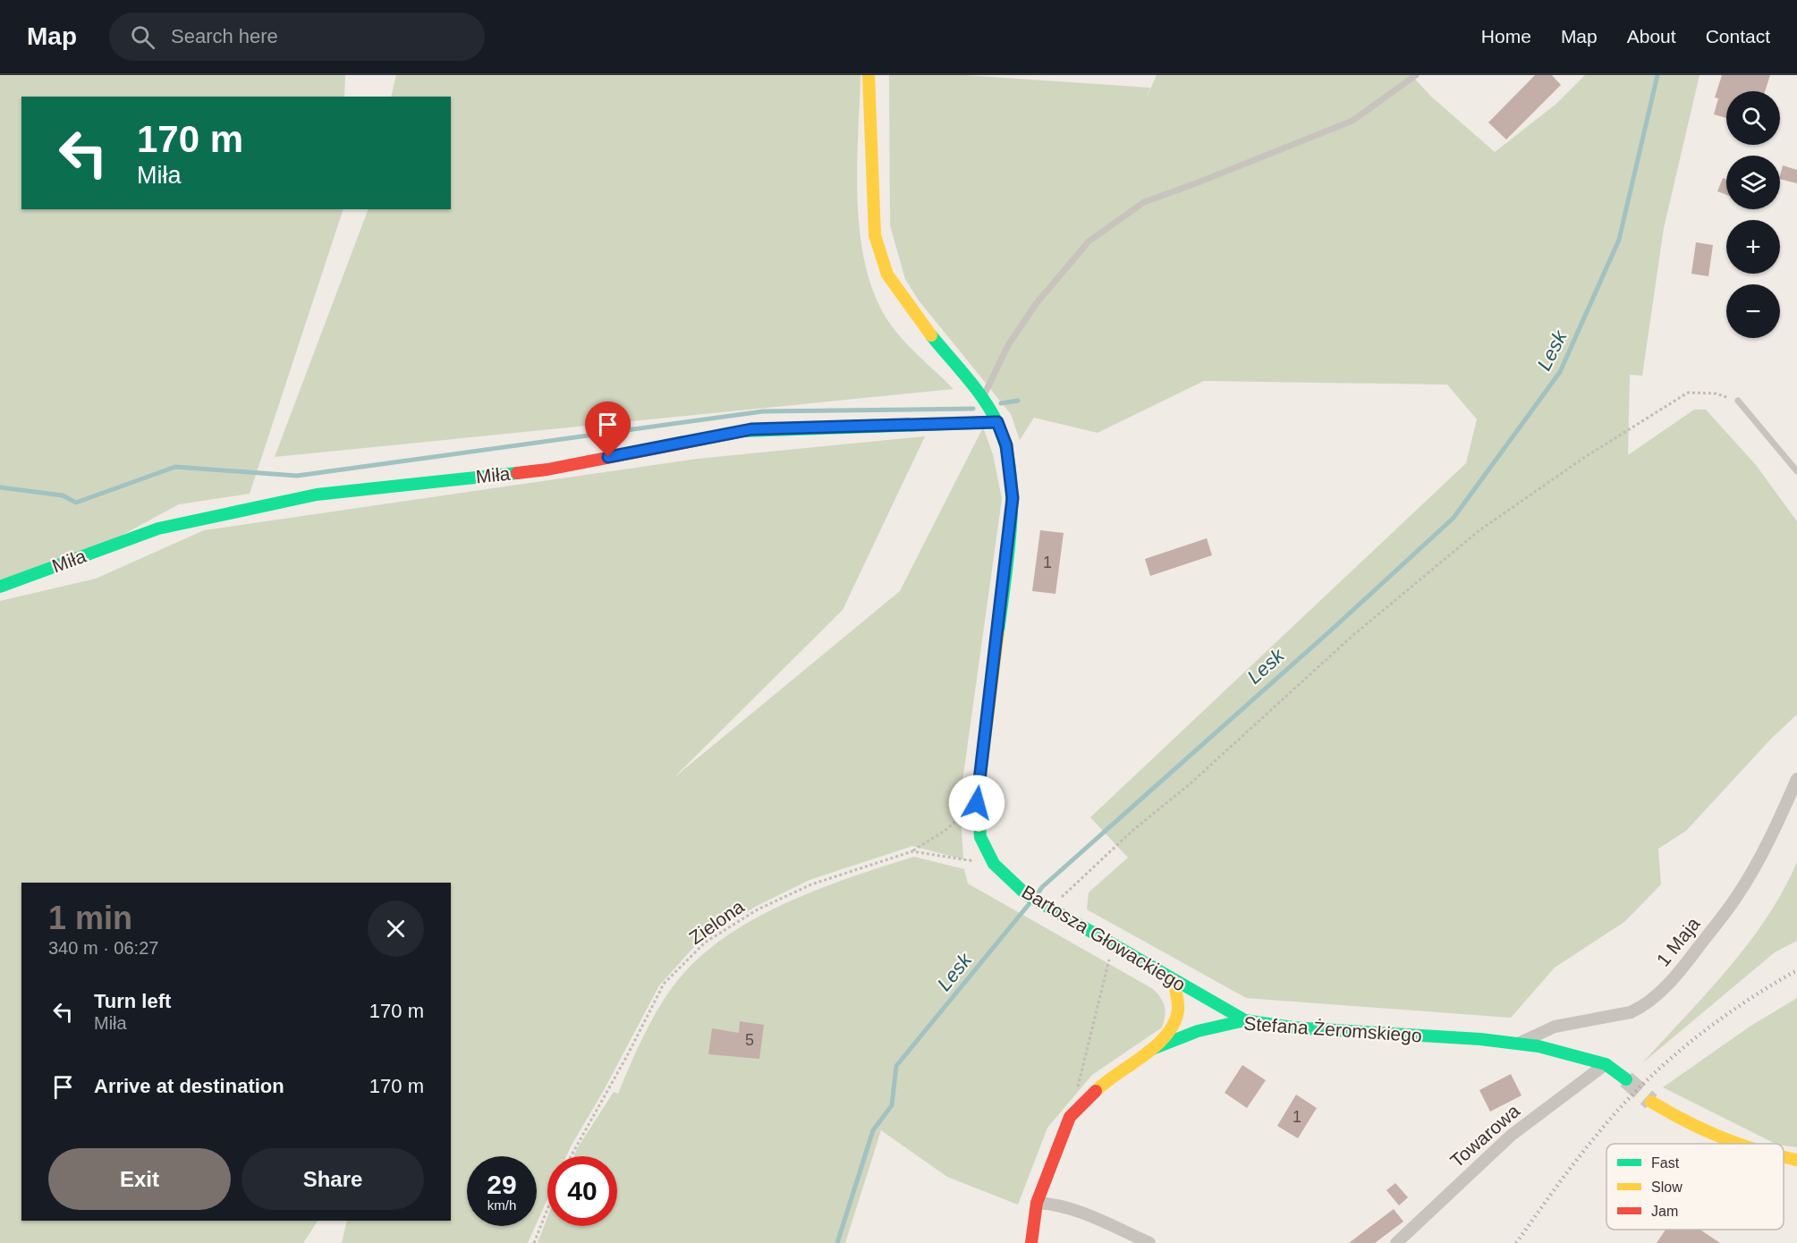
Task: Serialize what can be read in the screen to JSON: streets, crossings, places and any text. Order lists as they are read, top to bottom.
{
  "streets": {
    "street": [
      "Miła",
      "Bartosza Głowackiego",
      "1 Maja",
      "Stefana Żeromskiego",
      "Towarowa"
    ],
    "path": ["Zielona"]
  },
  "crossings": [
    ["Miła", "Bartosza Głowackiego"],
    ["Zielona", "Bartosza Głowackiego"],
    ["Bartosza Głowackiego", "Stefana Żeromskiego"],
    ["1 Maja", "Stefana Żeromskiego"],
    ["Stefana Żeromskiego", "Towarowa"]
  ],
  "water": ["Lesk"],
  "house_numbers": ["1", "5", "1"],
  "legend": ["Fast", "Slow", "Jam"],
  "page": {
    "header": "Map",
    "search": "Search here",
    "nav": [
      "Home",
      "Map",
      "About",
      "Contact"
    ],
    "map_buttons": ["+", "−"],
    "turn": ["170 m", "Miła"],
    "heading": ["1 min", "340 m · 06:27"],
    "list": [
      {
        "name": "Turn left",
        "note": "Miła",
        "value": "170 m"
      },
      {
        "name": "Arrive at destination",
        "value": "170 m"
      }
    ],
    "buttons": ["Exit", "Share"],
    "speed": "29 km/h",
    "limit": "40"
  }
}
